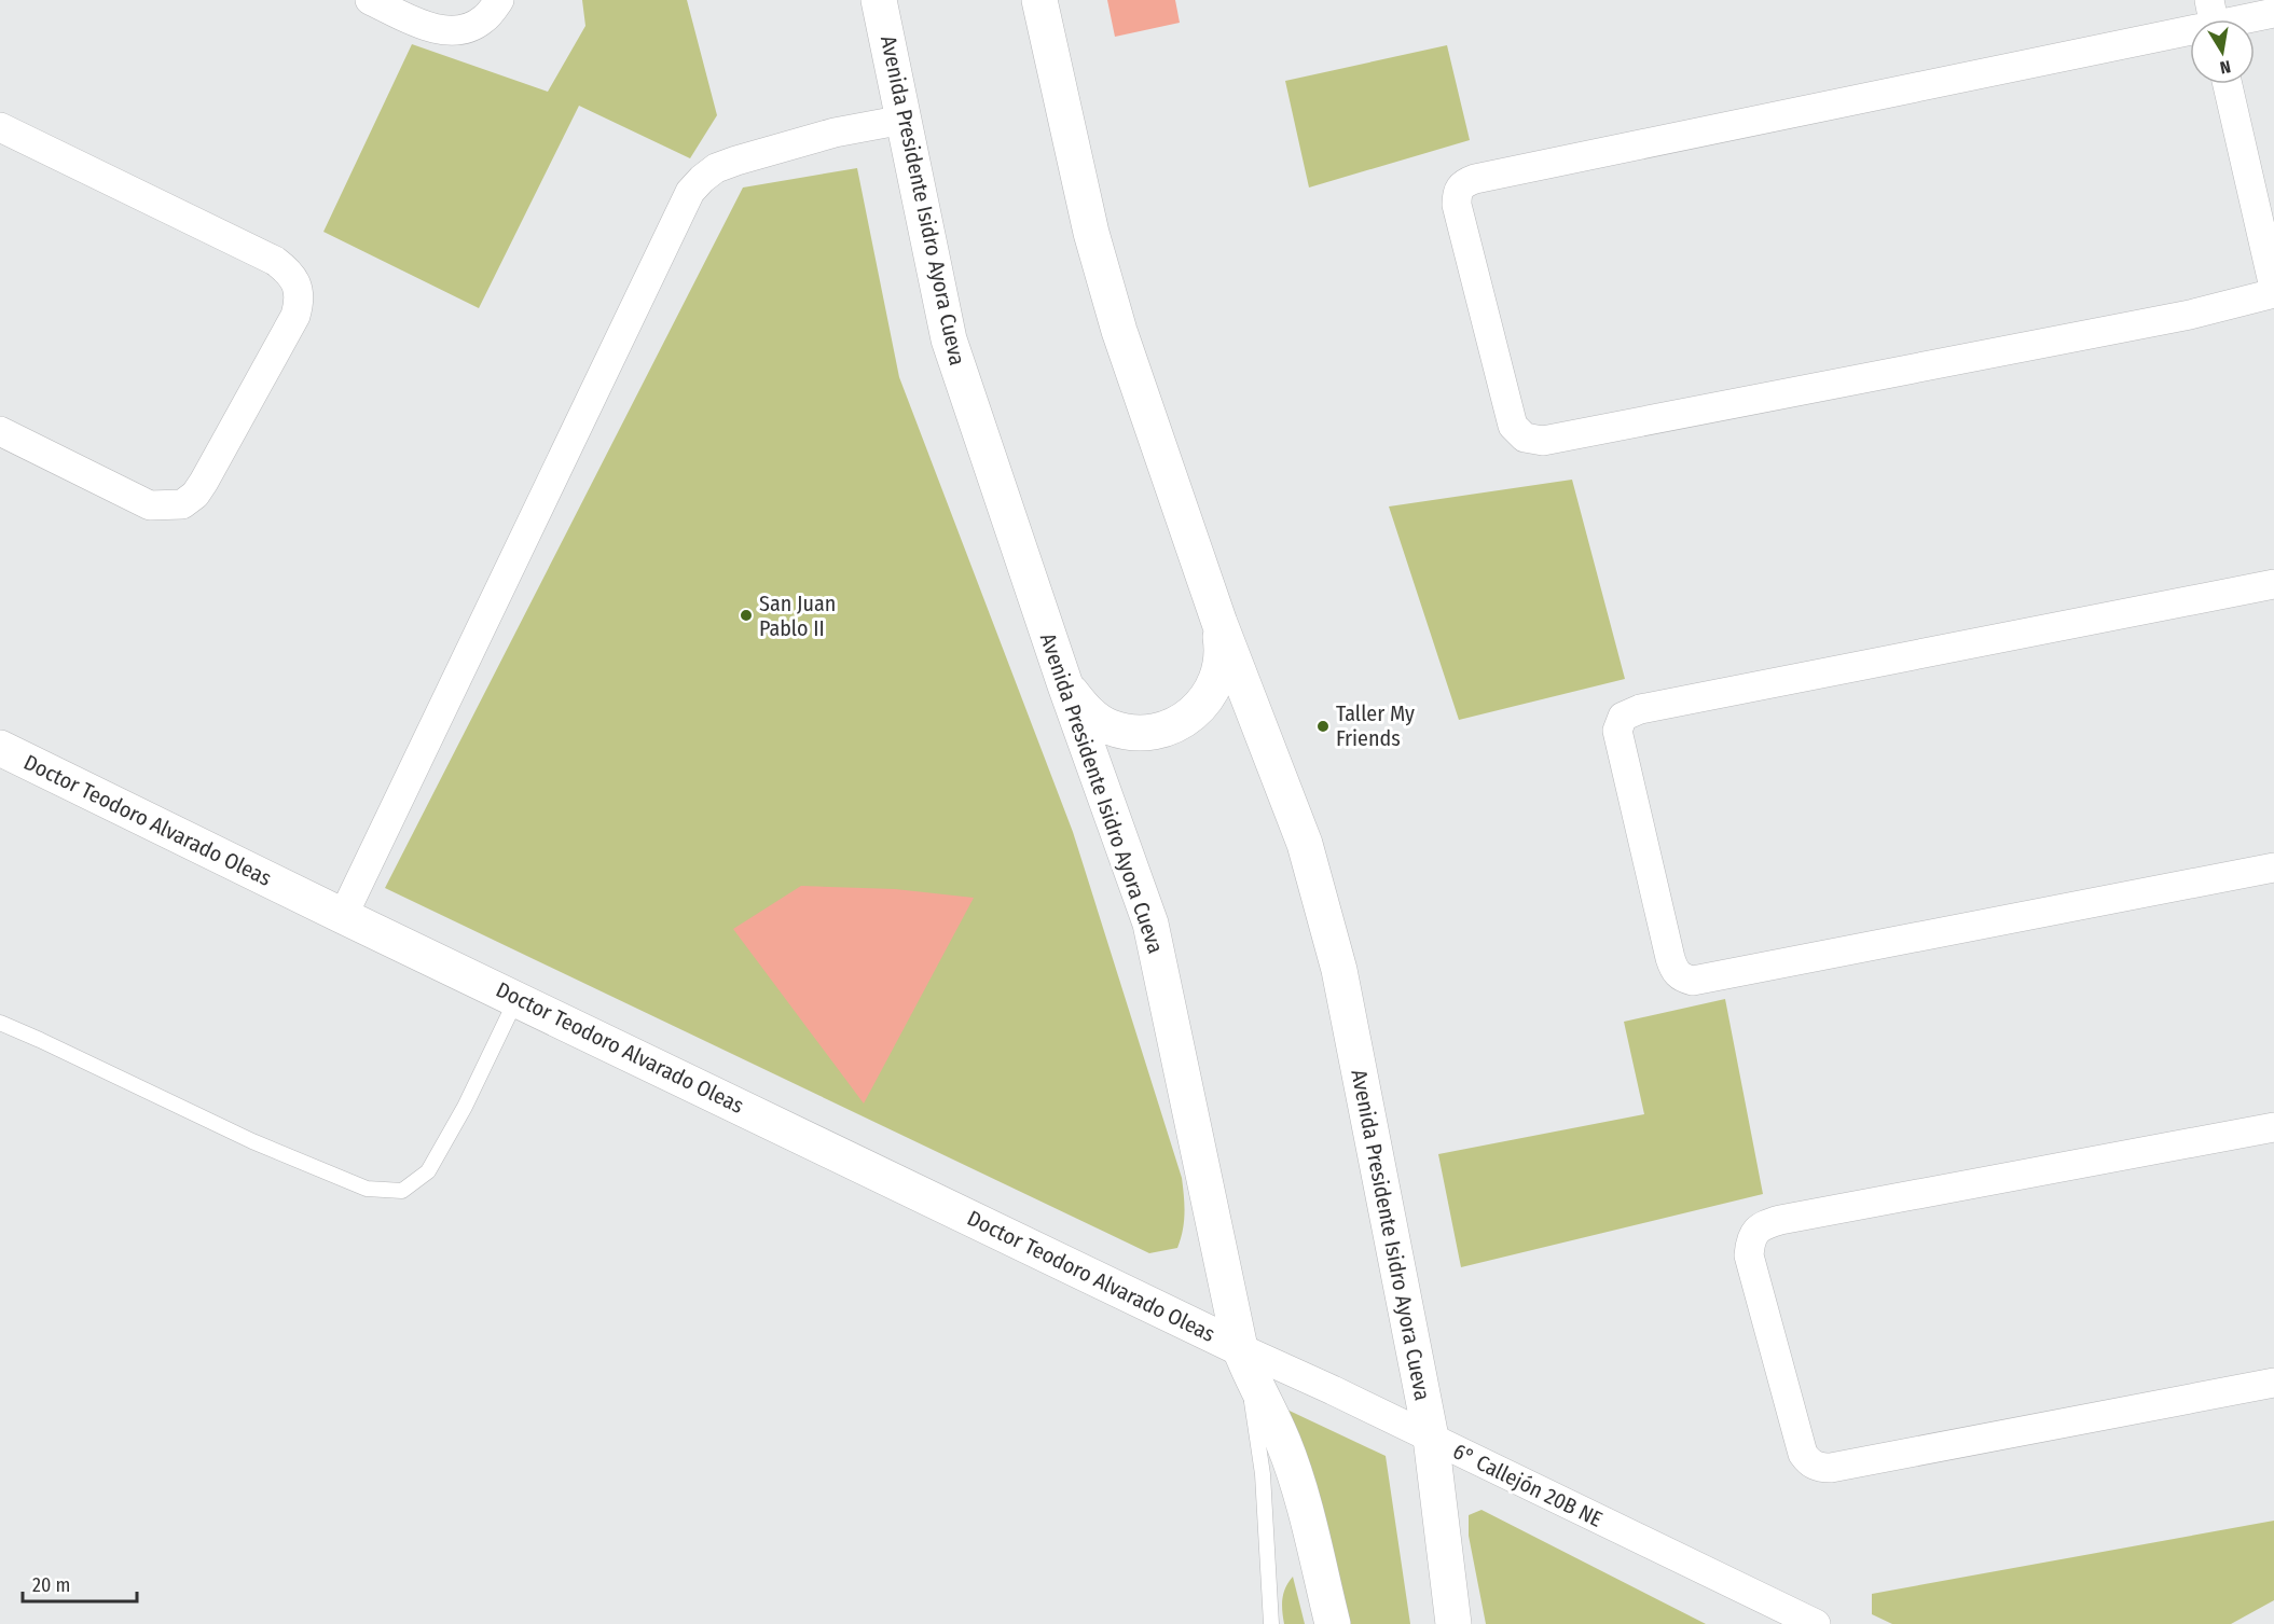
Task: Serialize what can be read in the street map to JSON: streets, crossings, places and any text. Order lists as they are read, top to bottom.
{
  "streets": {
    "main road": ["Avenida Presidente Isidro Ayora Cueva", "Doctor Teodoro Alvarado Oleas"],
    "street": ["6° Callejón 20B NE"]
  },
  "crossings": [
    ["Avenida Presidente Isidro Ayora Cueva", "Doctor Teodoro Alvarado Oleas"],
    ["Avenida Presidente Isidro Ayora Cueva", "6° Callejón 20B NE"],
    ["Doctor Teodoro Alvarado Oleas", "6° Callejón 20B NE"]
  ],
  "places": ["San Juan Pablo II", "Taller My Friends"],
  "scale_bar": "20 m",
  "north": "bottom"
}
